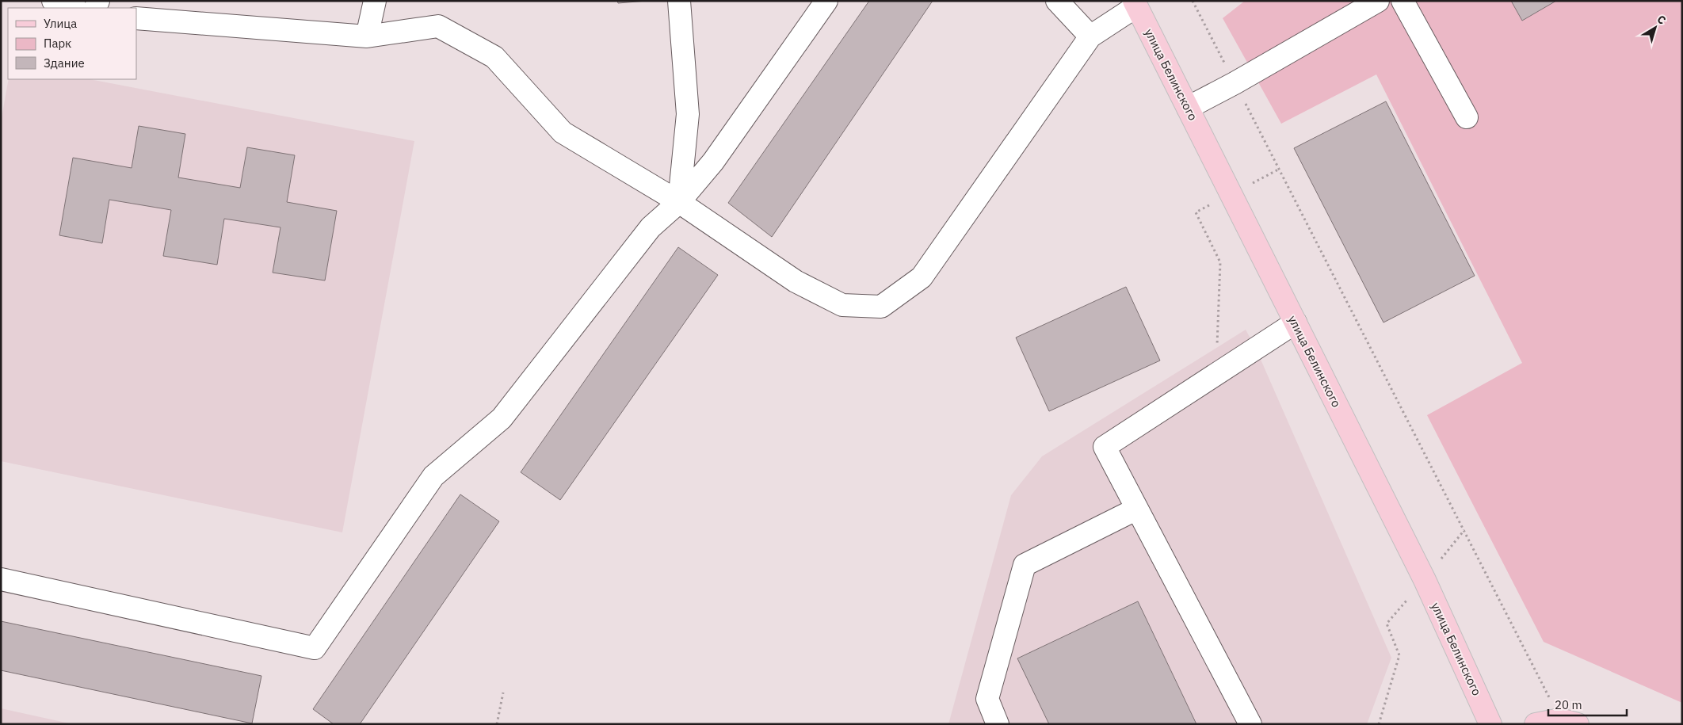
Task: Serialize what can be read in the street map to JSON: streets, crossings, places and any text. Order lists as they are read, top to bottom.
{
  "streets": {
    "main road": ["улица Белинского"]
  },
  "legend": ["Улица", "Парк", "Здание"],
  "scale_bar": "20 m",
  "north": "top right"
}
